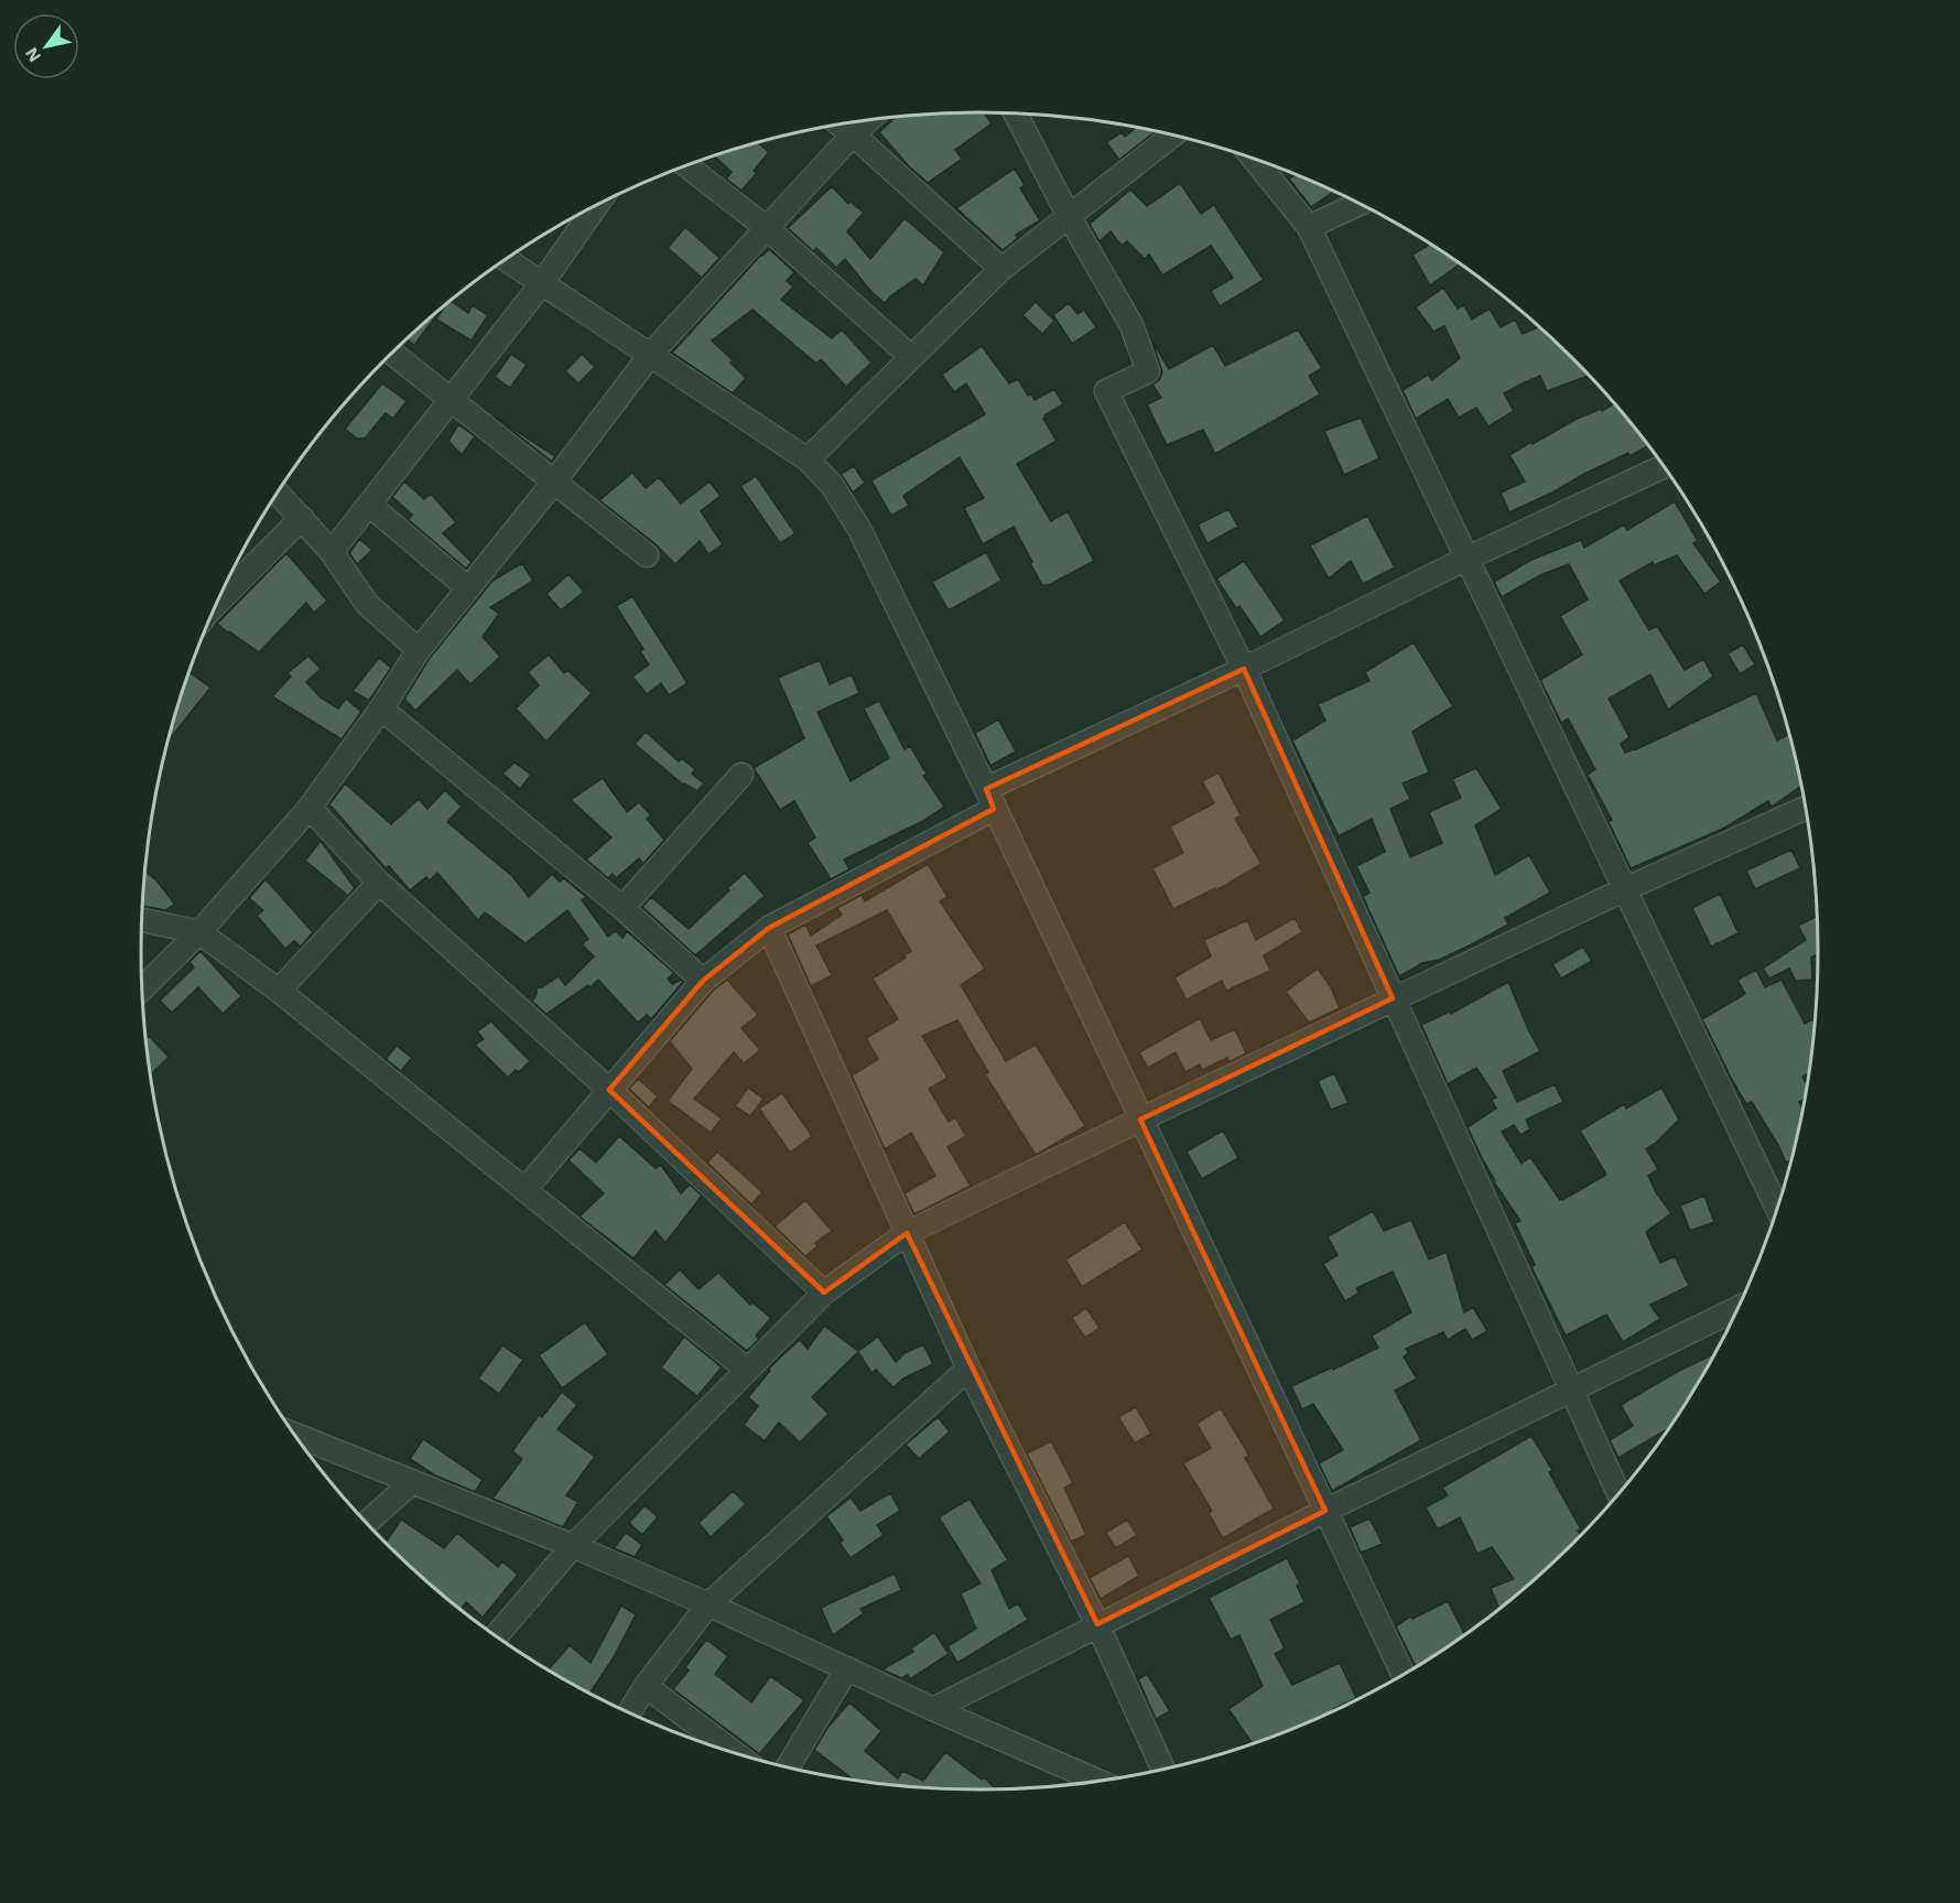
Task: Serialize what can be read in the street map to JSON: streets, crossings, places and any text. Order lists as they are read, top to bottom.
{
  "north": "bottom left"
}
